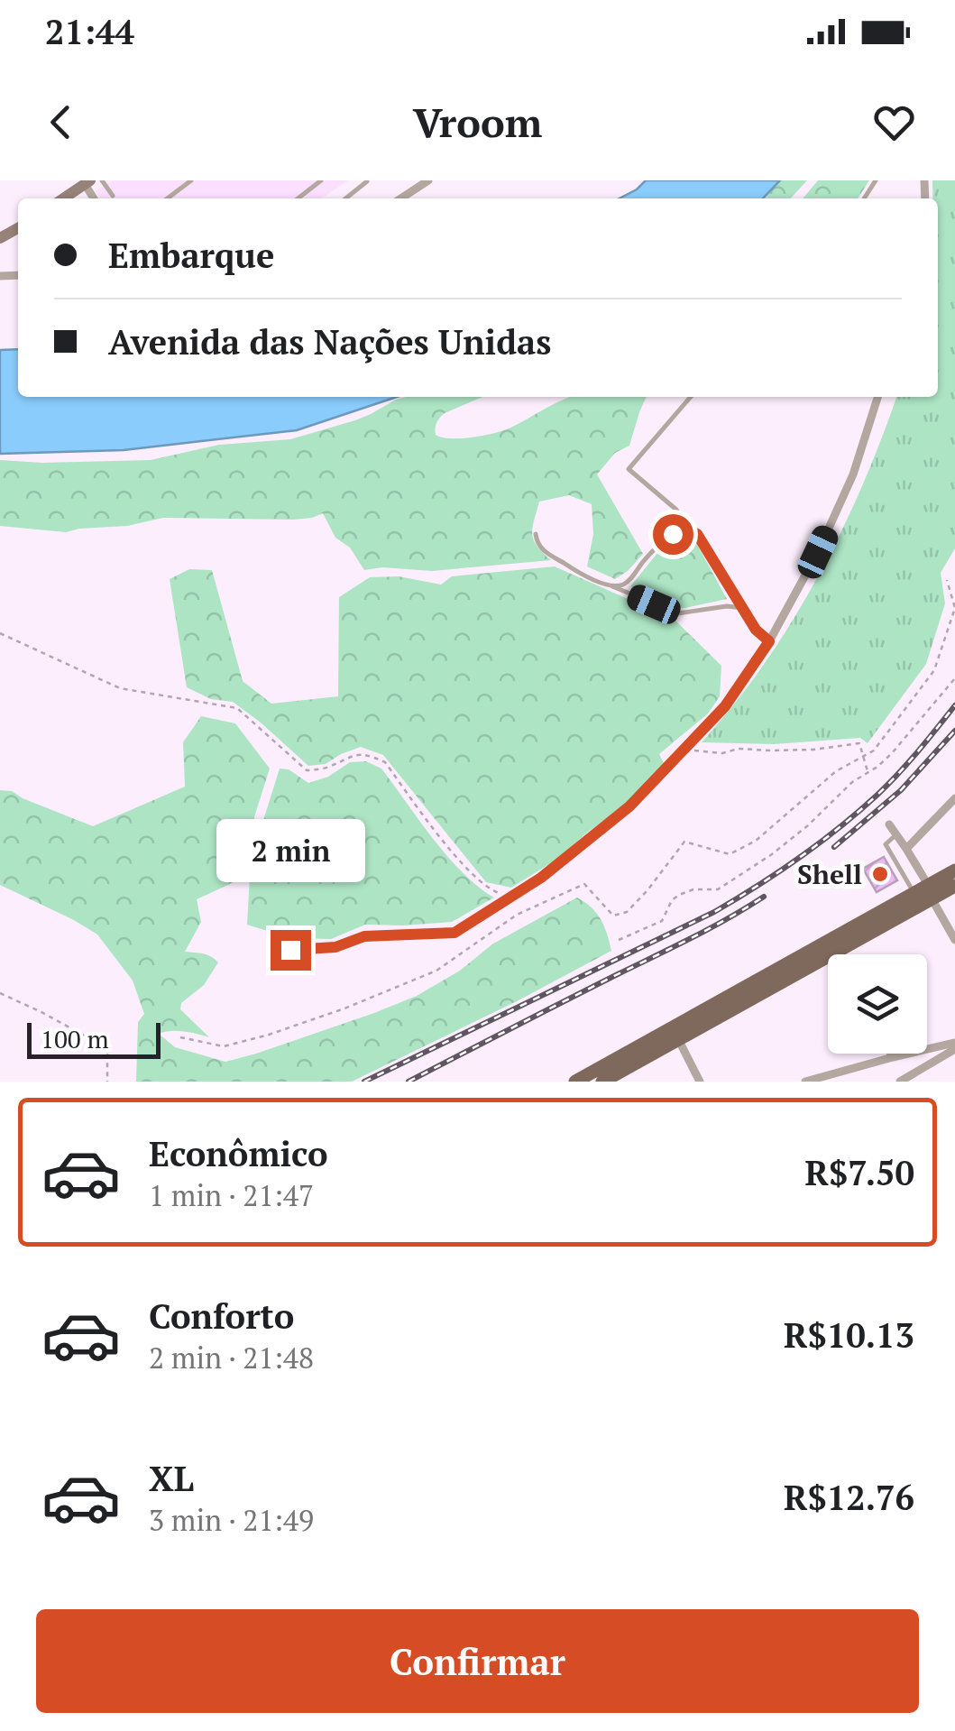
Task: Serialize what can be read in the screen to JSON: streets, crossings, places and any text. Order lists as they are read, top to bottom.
{
  "places": ["Shell"],
  "scale_bar": "100 m",
  "page": {
    "status": "21:44",
    "header": "Vroom",
    "banner": ["Embarque", "Avenida das Nações Unidas"],
    "bubble": "2 min",
    "scale": "100 m",
    "list": [
      {
        "name": "Econômico",
        "note": "1 min · 21:47",
        "value": "R$7.50"
      },
      {
        "name": "Conforto",
        "note": "2 min · 21:48",
        "value": "R$10.13"
      },
      {
        "name": "XL",
        "note": "3 min · 21:49",
        "value": "R$12.76"
      }
    ],
    "buttons": "Confirmar"
  }
}
